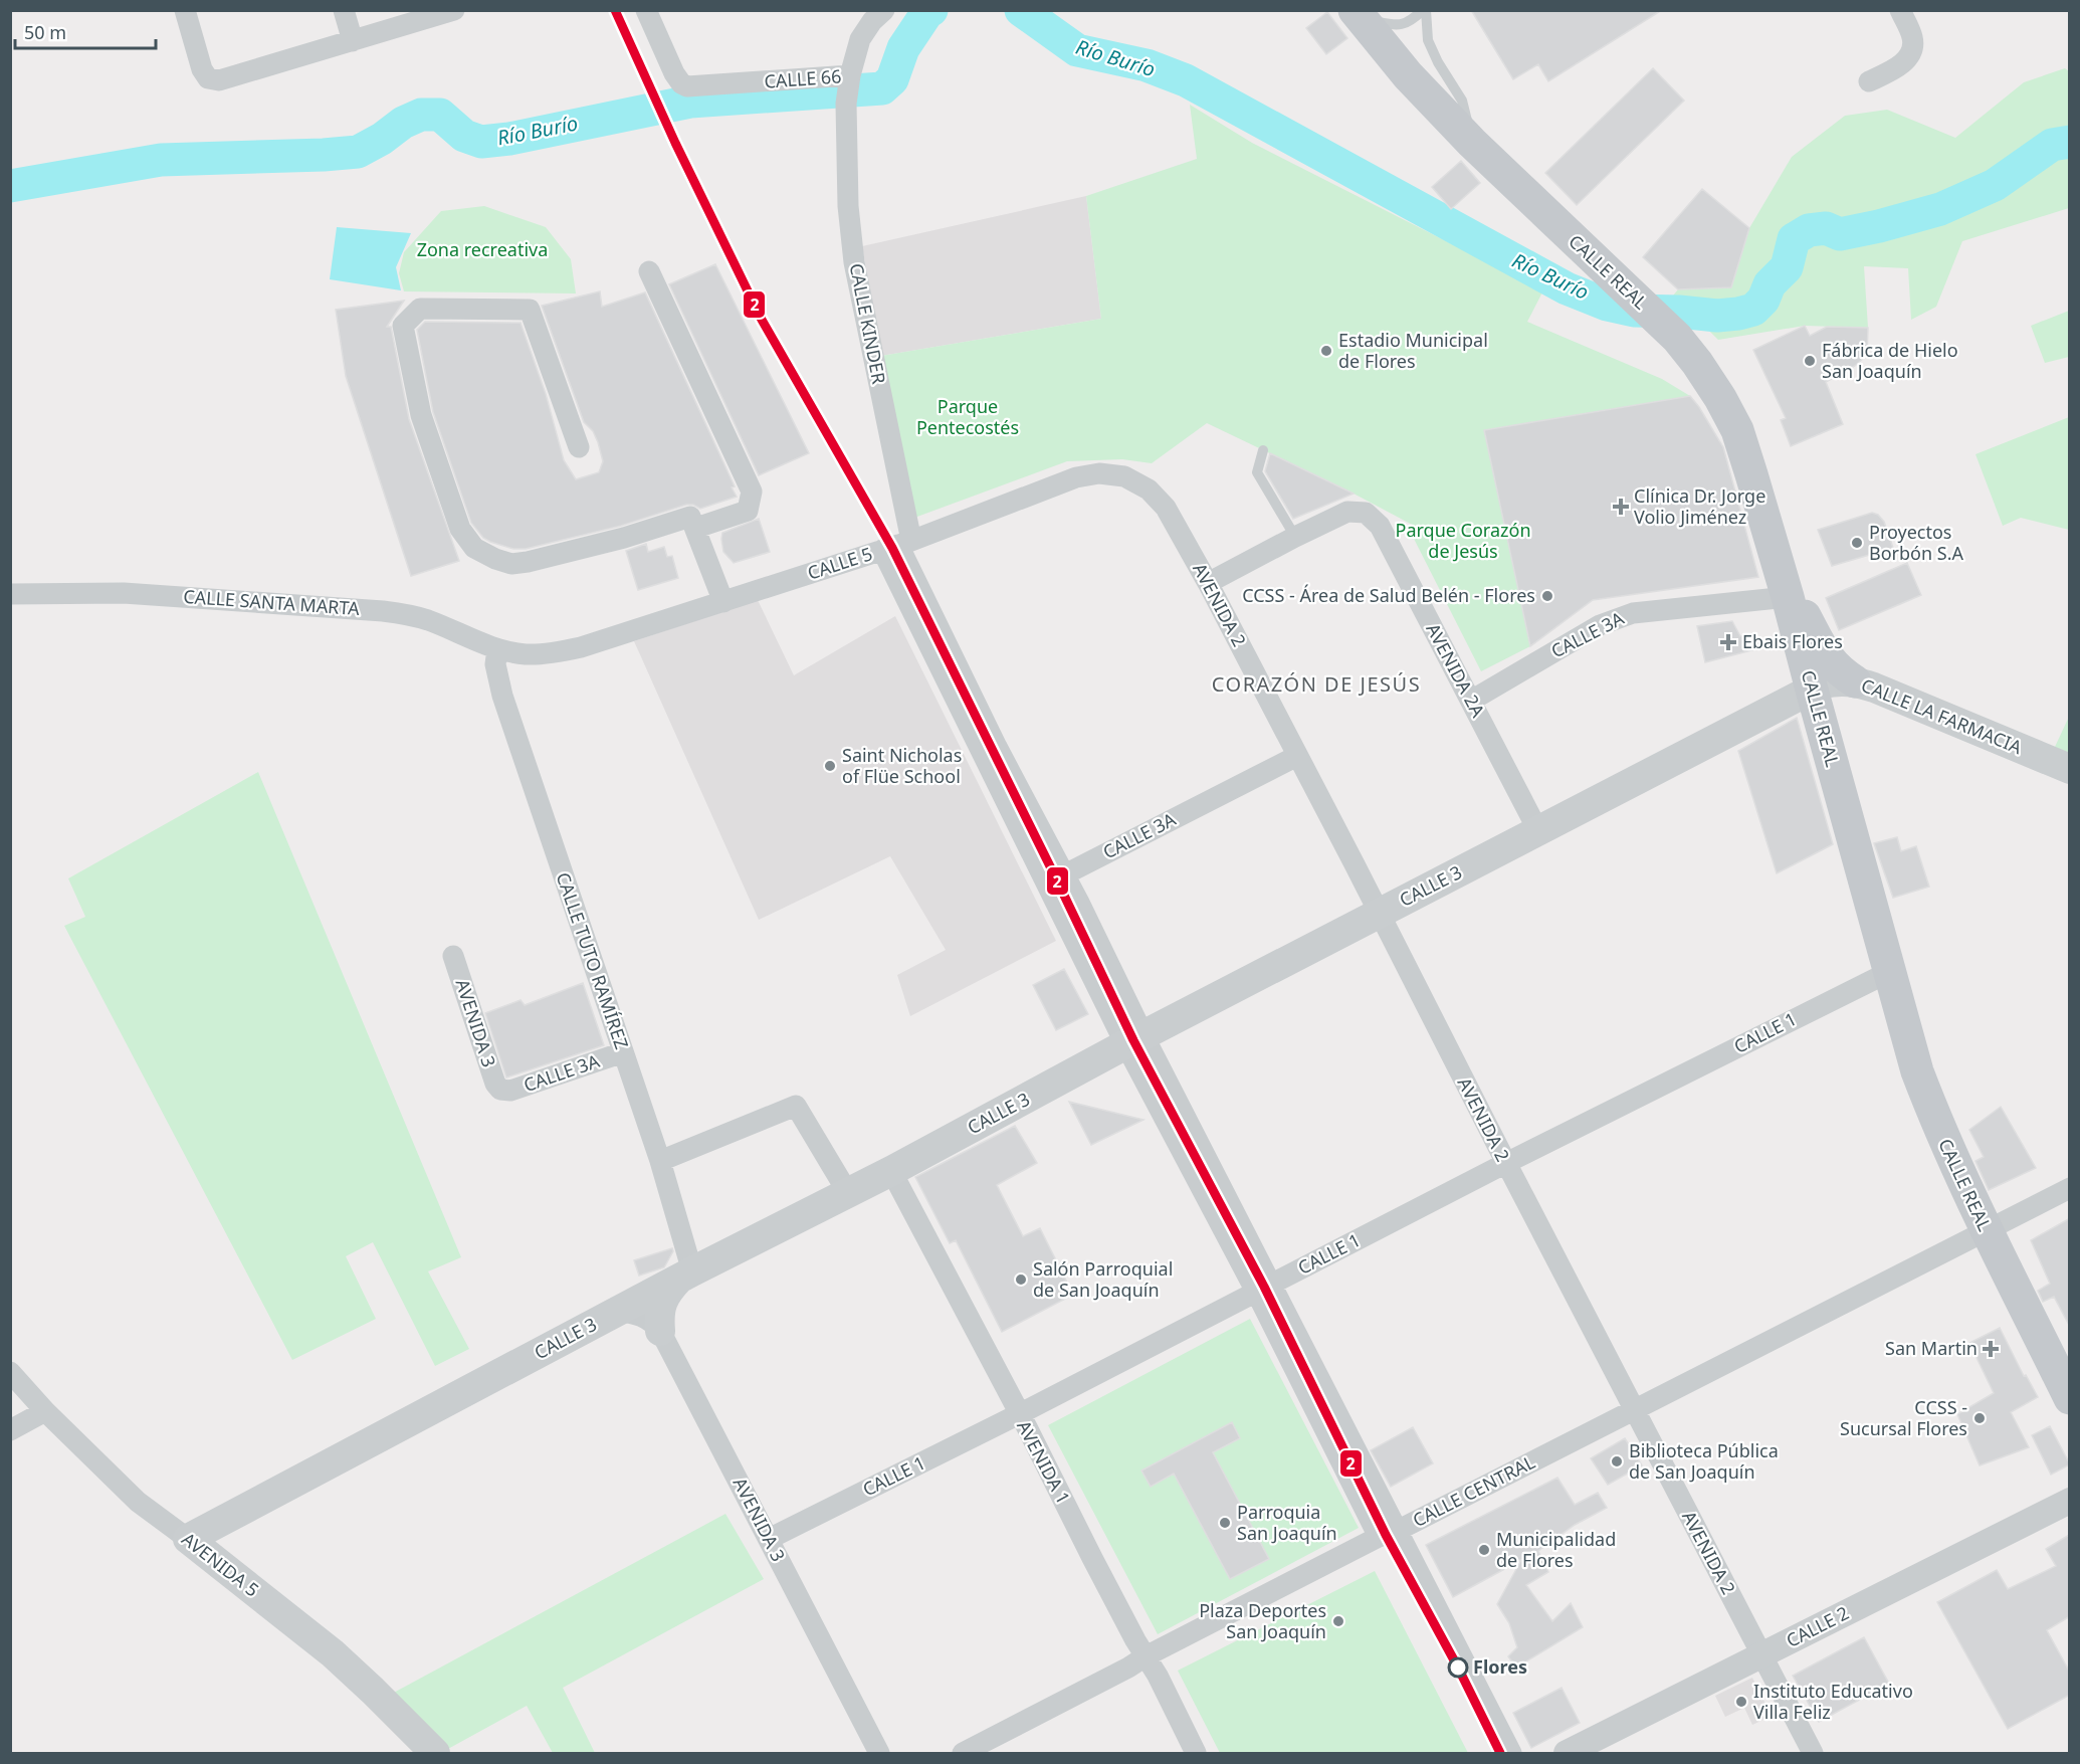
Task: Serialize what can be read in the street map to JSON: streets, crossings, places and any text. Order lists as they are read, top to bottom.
{
  "streets": {
    "main road": [
      "CALLE REAL",
      "CALLE LA FARMACIA",
      "CALLE 3",
      "AVENIDA 5"
    ],
    "street": [
      "CALLE 66",
      "CALLE KINDER",
      "CALLE 5",
      "CALLE SANTA MARTA",
      "AVENIDA 2",
      "CALLE 3A",
      "AVENIDA 2A",
      "CALLE TUTO RAMÍREZ",
      "AVENIDA 3",
      "CALLE 1",
      "AVENIDA 1",
      "CALLE CENTRAL",
      "CALLE 2"
    ]
  },
  "crossings": [
    ["CALLE 66", "CALLE KINDER"],
    ["CALLE REAL", "CALLE 3A"],
    ["CALLE REAL", "CALLE LA FARMACIA"],
    ["CALLE REAL", "CALLE 3"],
    ["CALLE REAL", "CALLE 1"],
    ["CALLE REAL", "CALLE CENTRAL"],
    ["CALLE KINDER", "CALLE 5"],
    ["CALLE KINDER", "CALLE 3A"],
    ["CALLE KINDER", "CALLE 3"],
    ["CALLE KINDER", "CALLE 1"],
    ["CALLE KINDER", "CALLE CENTRAL"],
    ["CALLE 5", "CALLE SANTA MARTA"],
    ["CALLE 5", "AVENIDA 2"],
    ["CALLE SANTA MARTA", "CALLE TUTO RAMÍREZ"],
    ["AVENIDA 2", "CALLE 3A"],
    ["AVENIDA 2", "CALLE 3"],
    ["AVENIDA 2", "CALLE 1"],
    ["AVENIDA 2", "CALLE CENTRAL"],
    ["AVENIDA 2", "CALLE 2"],
    ["CALLE 3A", "AVENIDA 2A"],
    ["CALLE 3A", "CALLE TUTO RAMÍREZ"],
    ["CALLE 3A", "AVENIDA 3"],
    ["AVENIDA 2A", "CALLE 3"],
    ["CALLE LA FARMACIA", "CALLE 3"],
    ["CALLE 3", "CALLE TUTO RAMÍREZ"],
    ["CALLE 3", "AVENIDA 1"],
    ["CALLE 3", "AVENIDA 5"],
    ["AVENIDA 3", "CALLE 1"],
    ["CALLE 1", "AVENIDA 1"],
    ["AVENIDA 1", "CALLE CENTRAL"]
  ],
  "districts": ["CORAZÓN DE JESÚS"],
  "water": ["Río Burío"],
  "parks": ["Zona recreativa", "Parque Pentecostés", "Parque Corazón de Jesús"],
  "places": {
    "other": [
      "Estadio Municipal de Flores",
      "Fábrica de Hielo San Joaquín",
      "Proyectos Borbón S.A",
      "CCSS - Área de Salud Belén - Flores",
      "Saint Nicholas of Flüe School",
      "Salón Parroquial de San Joaquín",
      "CCSS - Sucursal Flores",
      "Biblioteca Pública de San Joaquín",
      "Parroquia San Joaquín",
      "Municipalidad de Flores",
      "Plaza Deportes San Joaquín",
      "Flores",
      "Instituto Educativo Villa Feliz"
    ],
    "health": ["Clínica Dr. Jorge Volio Jiménez", "Ebais Flores", "San Martin"]
  },
  "lines": ["rail line 2"],
  "scale_bar": "50 m"
}
